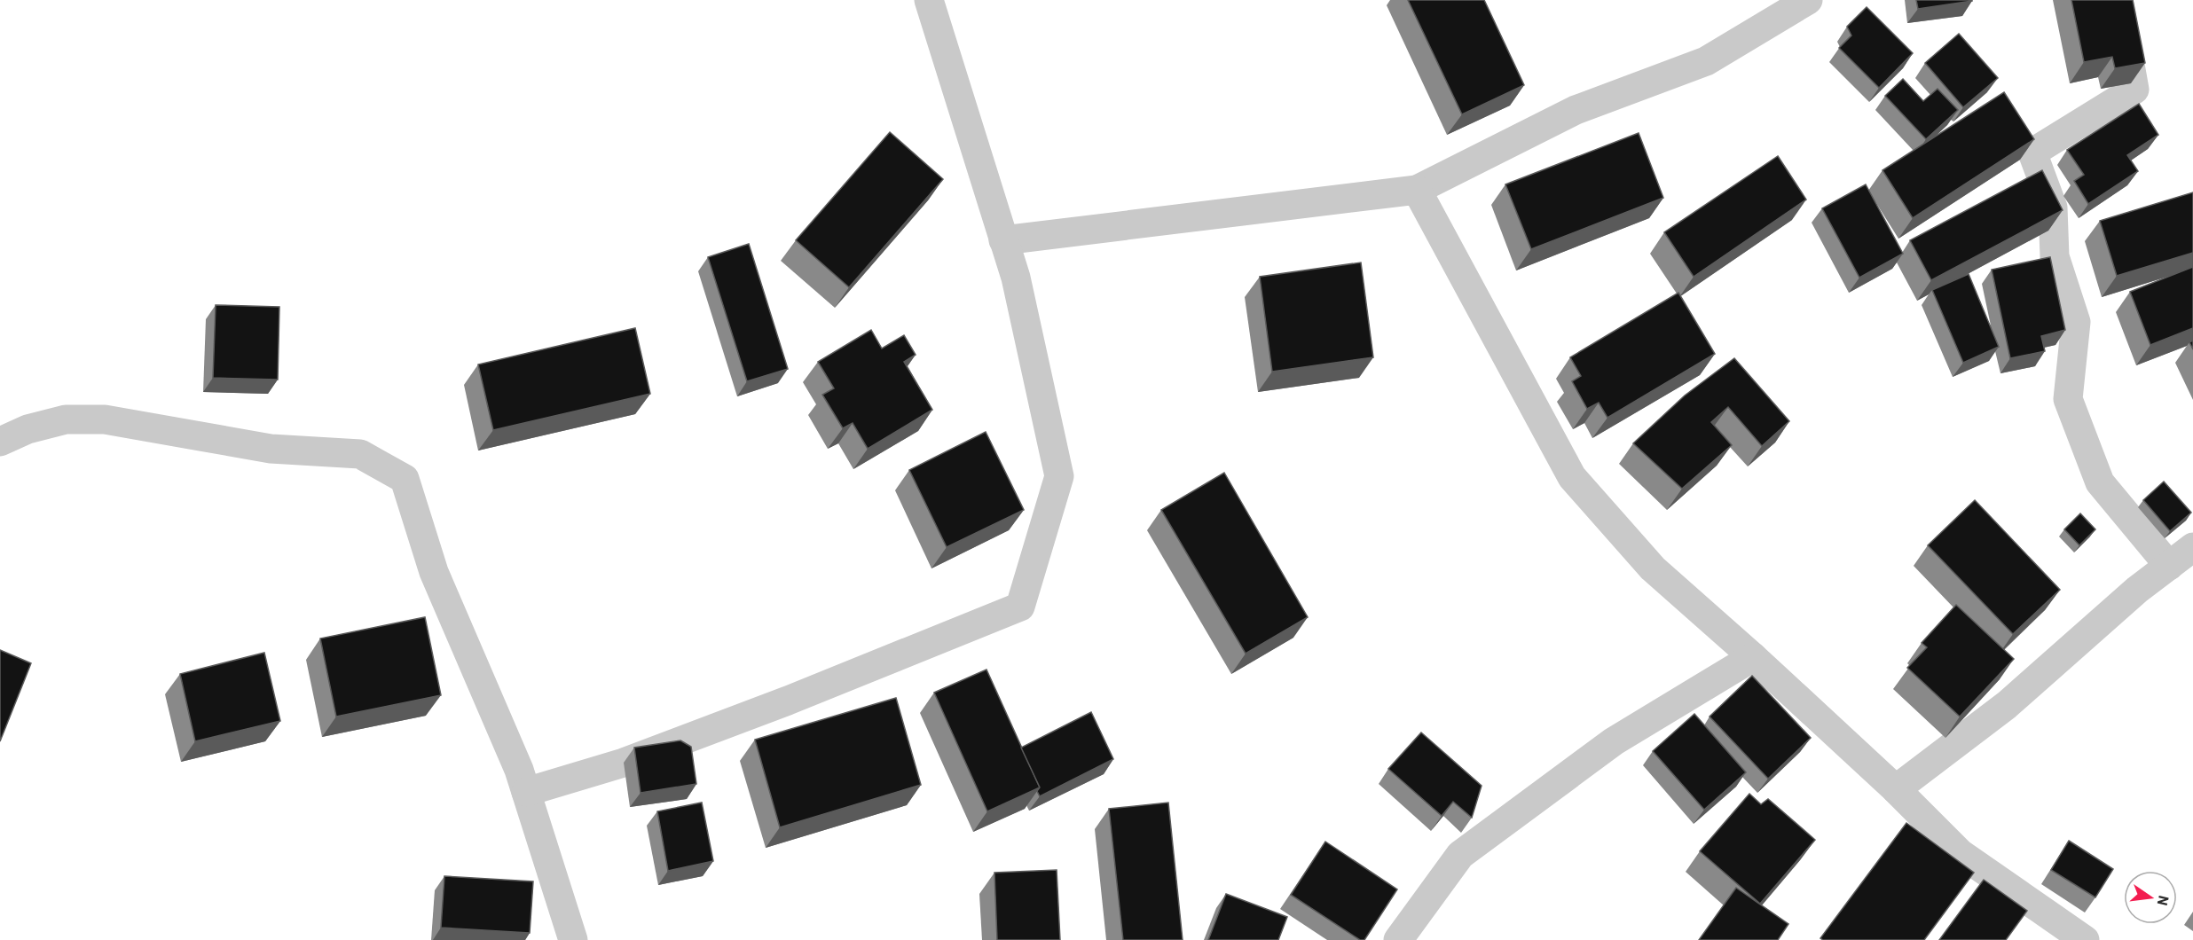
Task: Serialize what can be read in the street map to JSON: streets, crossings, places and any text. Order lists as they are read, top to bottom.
{
  "north": "right"
}
